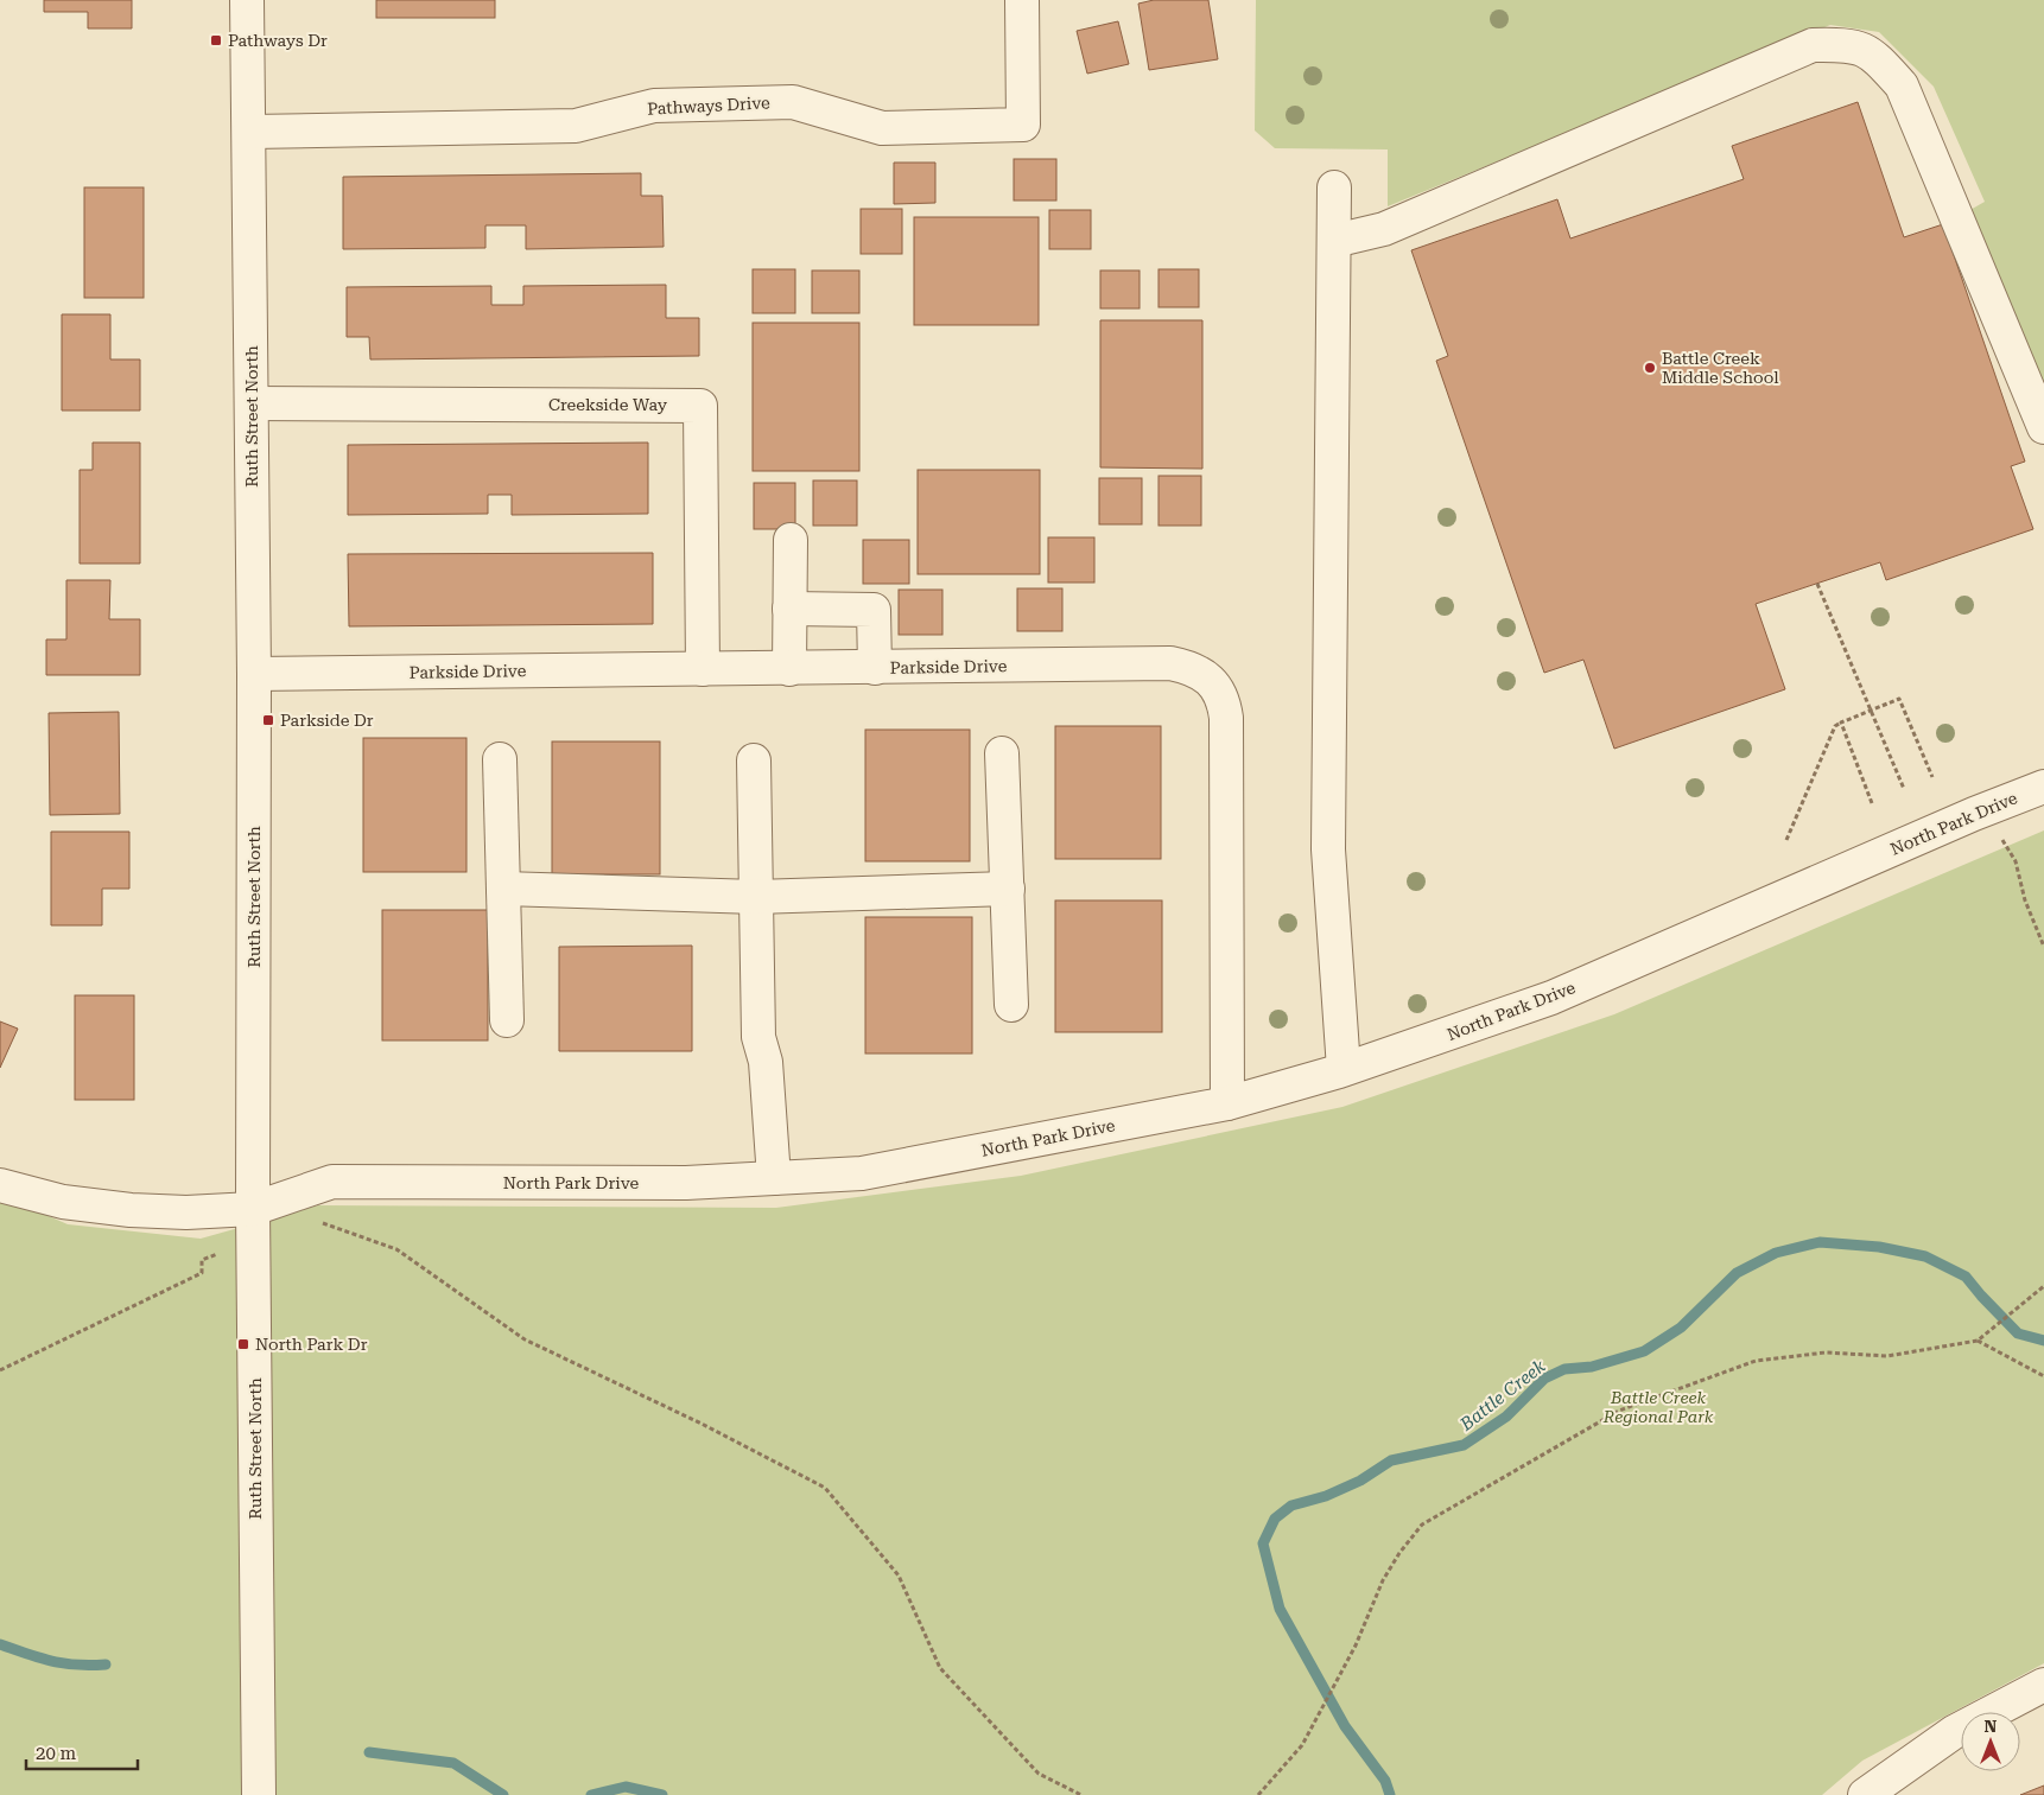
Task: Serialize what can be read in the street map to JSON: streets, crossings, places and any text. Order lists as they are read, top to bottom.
{
  "streets": {
    "street": [
      "Pathways Drive",
      "Creekside Way",
      "Ruth Street North",
      "Parkside Drive",
      "North Park Drive"
    ]
  },
  "crossings": [
    ["Pathways Drive", "Ruth Street North"],
    ["Creekside Way", "Ruth Street North"],
    ["Creekside Way", "Parkside Drive"],
    ["Ruth Street North", "Parkside Drive"],
    ["Ruth Street North", "North Park Drive"],
    ["Parkside Drive", "North Park Drive"]
  ],
  "water": ["Battle Creek"],
  "parks": ["Battle Creek Regional Park"],
  "places": {
    "transit": ["Pathways Dr", "Parkside Dr", "North Park Dr"],
    "other": ["Battle Creek Middle School"]
  },
  "scale_bar": "20 m",
  "north": "top"
}
